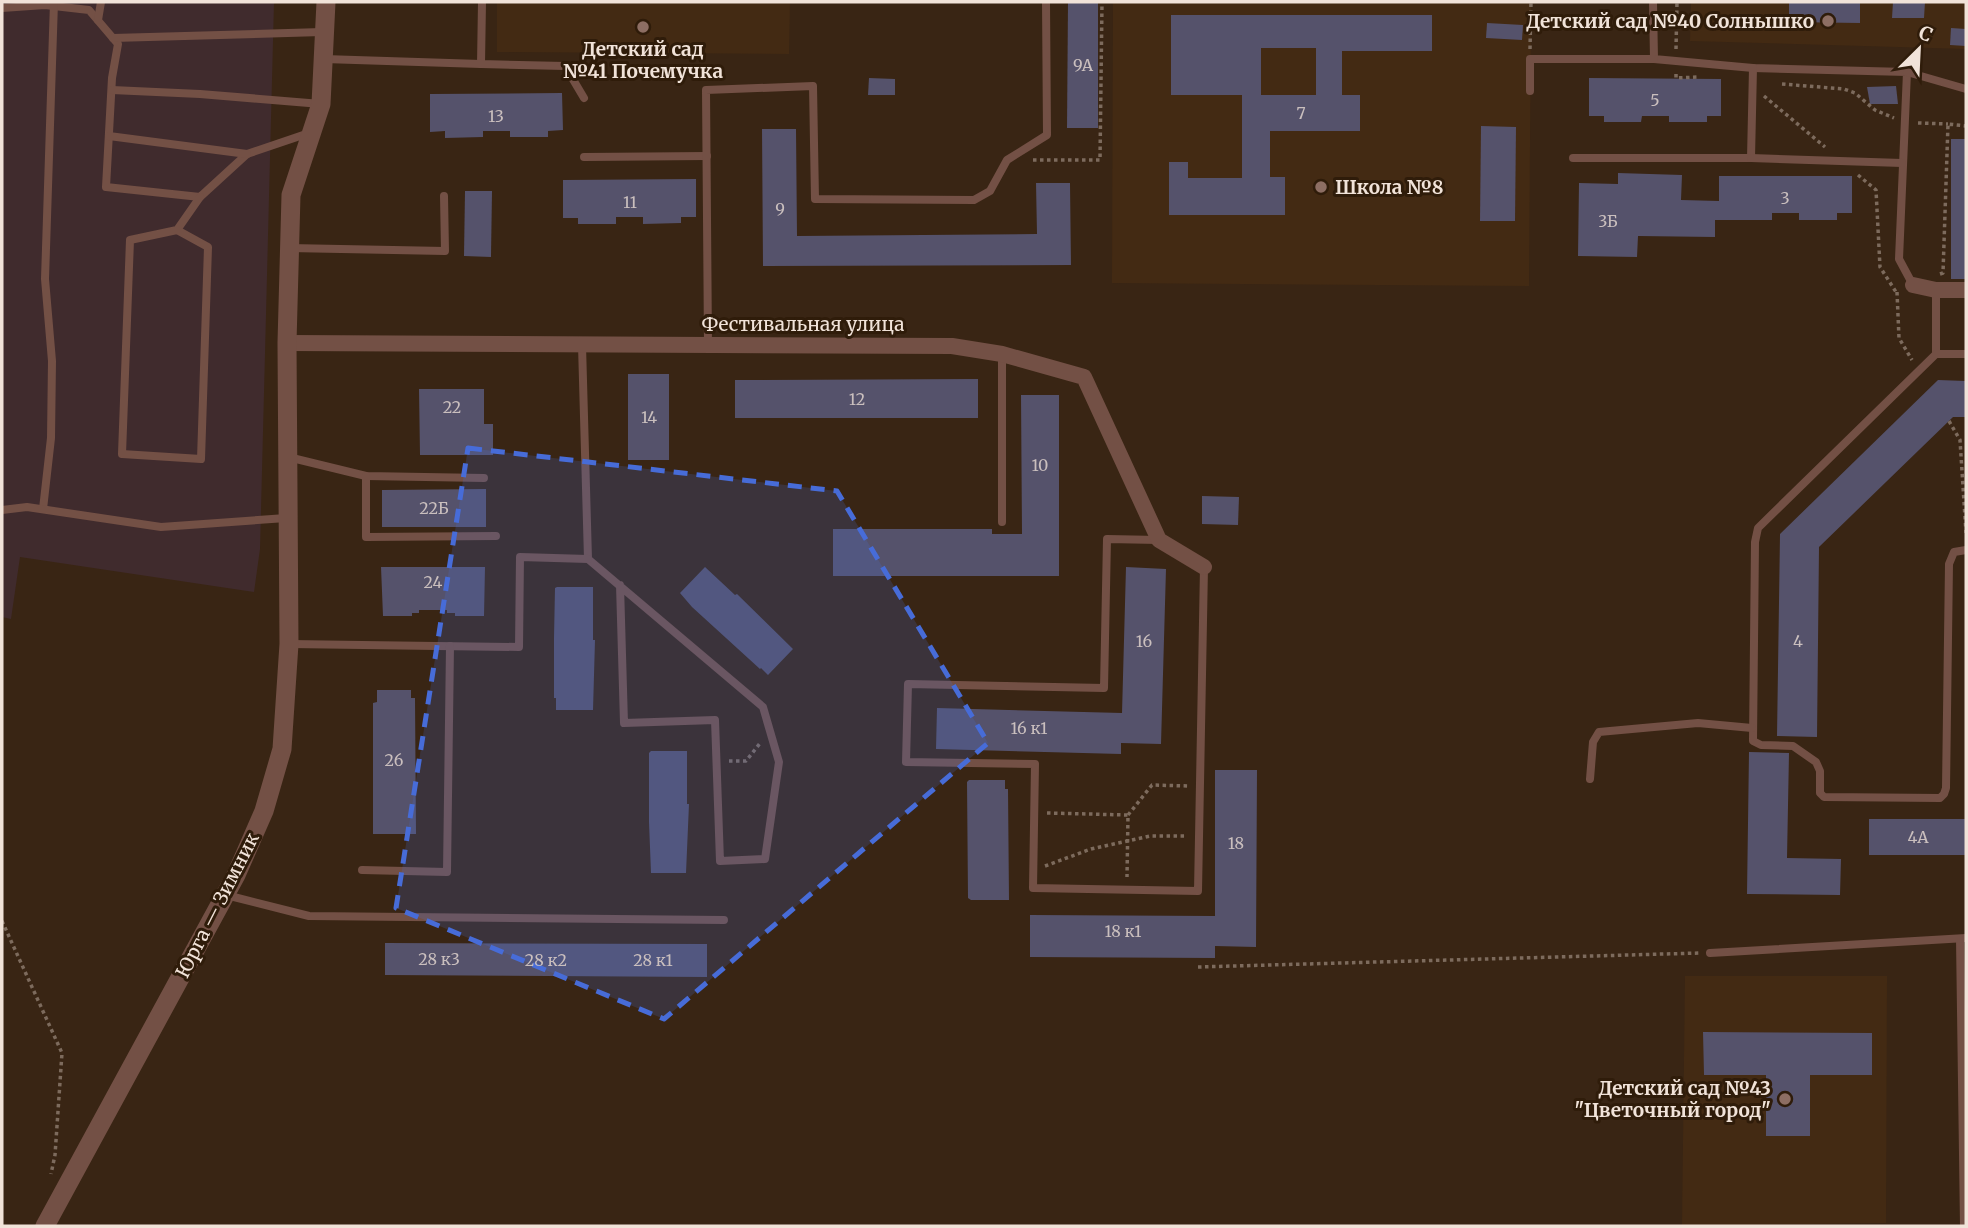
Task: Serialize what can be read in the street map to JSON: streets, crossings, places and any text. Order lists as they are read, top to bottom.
{
  "streets": {
    "street": ["Фестивальная улица", "Юрга — Зимник"]
  },
  "crossings": [
    ["Фестивальная улица", "Юрга — Зимник"]
  ],
  "places": [
    "Детский сад №40 Солнышко",
    "Детский сад №41 Почемучка",
    "Школа №8",
    "Детский сад №43 \"Цветочный город\""
  ],
  "house_numbers": [
    "9А",
    "5",
    "7",
    "13",
    "3",
    "11",
    "9",
    "3Б",
    "12",
    "22",
    "14",
    "10",
    "22Б",
    "24",
    "16",
    "4",
    "16 к1",
    "26",
    "4А",
    "18",
    "18 к1",
    "28 к3",
    "28 к2",
    "28 к1"
  ],
  "north": "top right"
}
